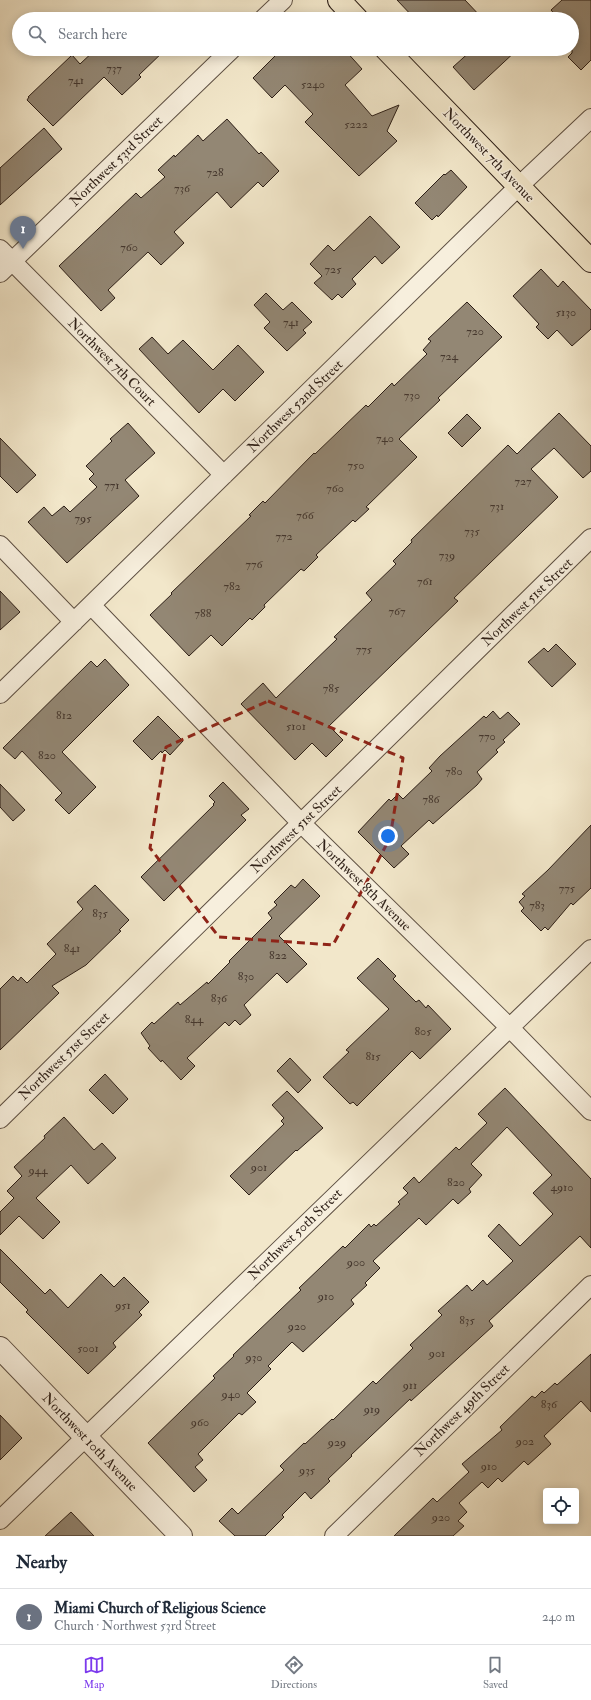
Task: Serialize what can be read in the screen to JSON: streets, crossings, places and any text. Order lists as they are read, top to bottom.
{
  "streets": {
    "main road": ["Northwest 7th Avenue"],
    "street": [
      "Northwest 53rd Street",
      "Northwest 7th Court",
      "Northwest 52nd Street",
      "Northwest 51st Street",
      "Northwest 8th Avenue",
      "Northwest 50th Street",
      "Northwest 49th Street",
      "Northwest 10th Avenue"
    ]
  },
  "crossings": [
    ["Northwest 7th Avenue", "Northwest 52nd Street"],
    ["Northwest 53rd Street", "Northwest 7th Court"],
    ["Northwest 7th Court", "Northwest 52nd Street"],
    ["Northwest 52nd Street", "Northwest 8th Avenue"],
    ["Northwest 51st Street", "Northwest 8th Avenue"],
    ["Northwest 8th Avenue", "Northwest 50th Street"],
    ["Northwest 50th Street", "Northwest 10th Avenue"]
  ],
  "house_numbers": [
    "737",
    "741",
    "5240",
    "5222",
    "728",
    "736",
    "760",
    "725",
    "5130",
    "741",
    "720",
    "724",
    "730",
    "740",
    "750",
    "727",
    "771",
    "760",
    "731",
    "766",
    "795",
    "735",
    "772",
    "739",
    "776",
    "761",
    "782",
    "767",
    "788",
    "775",
    "785",
    "812",
    "5101",
    "770",
    "820",
    "780",
    "786",
    "775",
    "783",
    "835",
    "841",
    "822",
    "830",
    "836",
    "844",
    "805",
    "815",
    "901",
    "944",
    "820",
    "4910",
    "900",
    "910",
    "951",
    "835",
    "920",
    "5001",
    "901",
    "930",
    "911",
    "940",
    "836",
    "919",
    "960",
    "902",
    "929",
    "910",
    "935",
    "920"
  ],
  "page": {
    "search": "Search here",
    "pins": "1",
    "heading": "Nearby",
    "list": [
      {
        "mark": "1",
        "name": "Miami Church of Religious Science",
        "note": "Church · Northwest 53rd Street",
        "value": "240 m"
      }
    ],
    "nav": ["Map", "Directions", "Saved"]
  }
}
